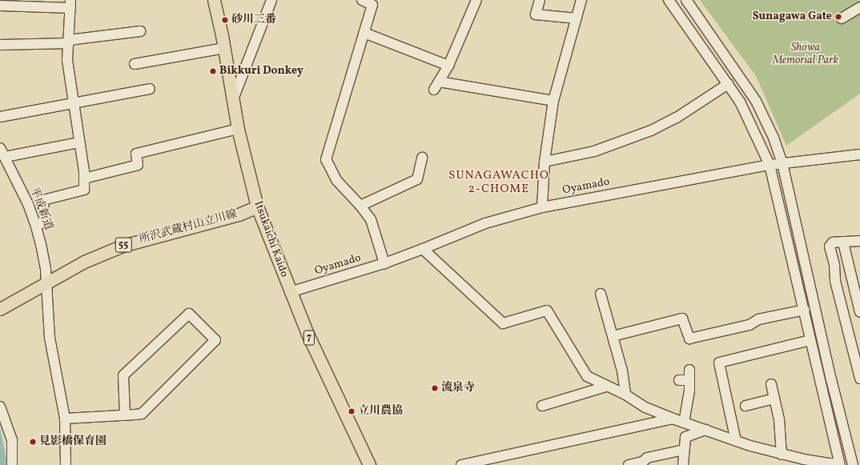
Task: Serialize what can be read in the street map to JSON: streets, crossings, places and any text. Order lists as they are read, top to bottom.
{
  "streets": {
    "main road": [
      "所沢武蔵村山立川線",
      "Itsukaichi Kaido",
      "55",
      "7"
    ],
    "street": ["Oyamado", "平成新道"]
  },
  "crossings": [
    ["Oyamado", "Itsukaichi Kaido"],
    ["平成新道", "所沢武蔵村山立川線"],
    ["所沢武蔵村山立川線", "Itsukaichi Kaido"]
  ],
  "districts": ["SUNAGAWACHO 2-CHOME"],
  "parks": ["Shōwa Memorial Park"],
  "places": [
    "Sunagawa Gate",
    "砂川三番",
    "Bikkuri Donkey",
    "流泉寺",
    "立川農協",
    "見影橋保育園"
  ]
}
